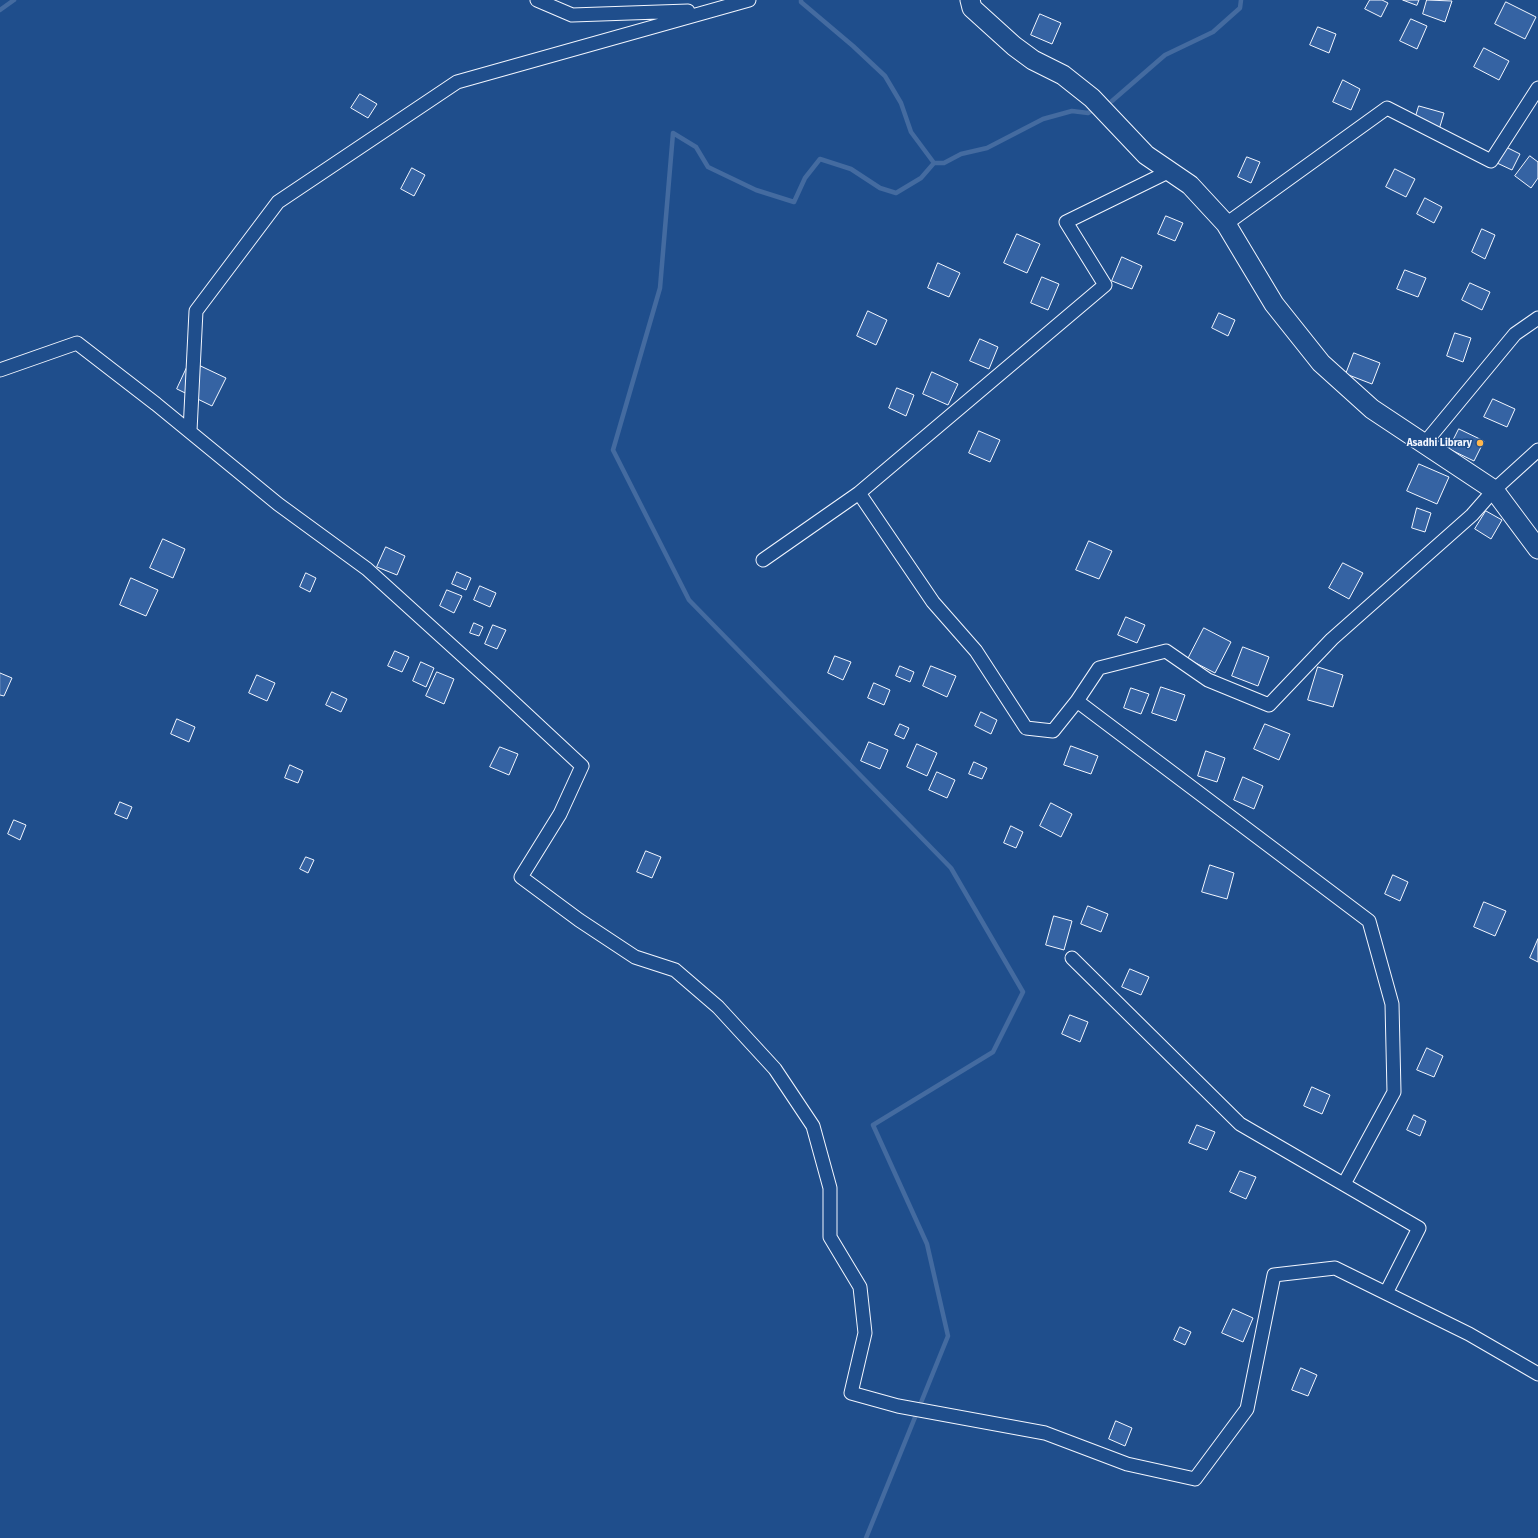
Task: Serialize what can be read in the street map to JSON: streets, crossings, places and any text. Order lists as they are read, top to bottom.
{
  "places": ["Asadhi Library"]
}
